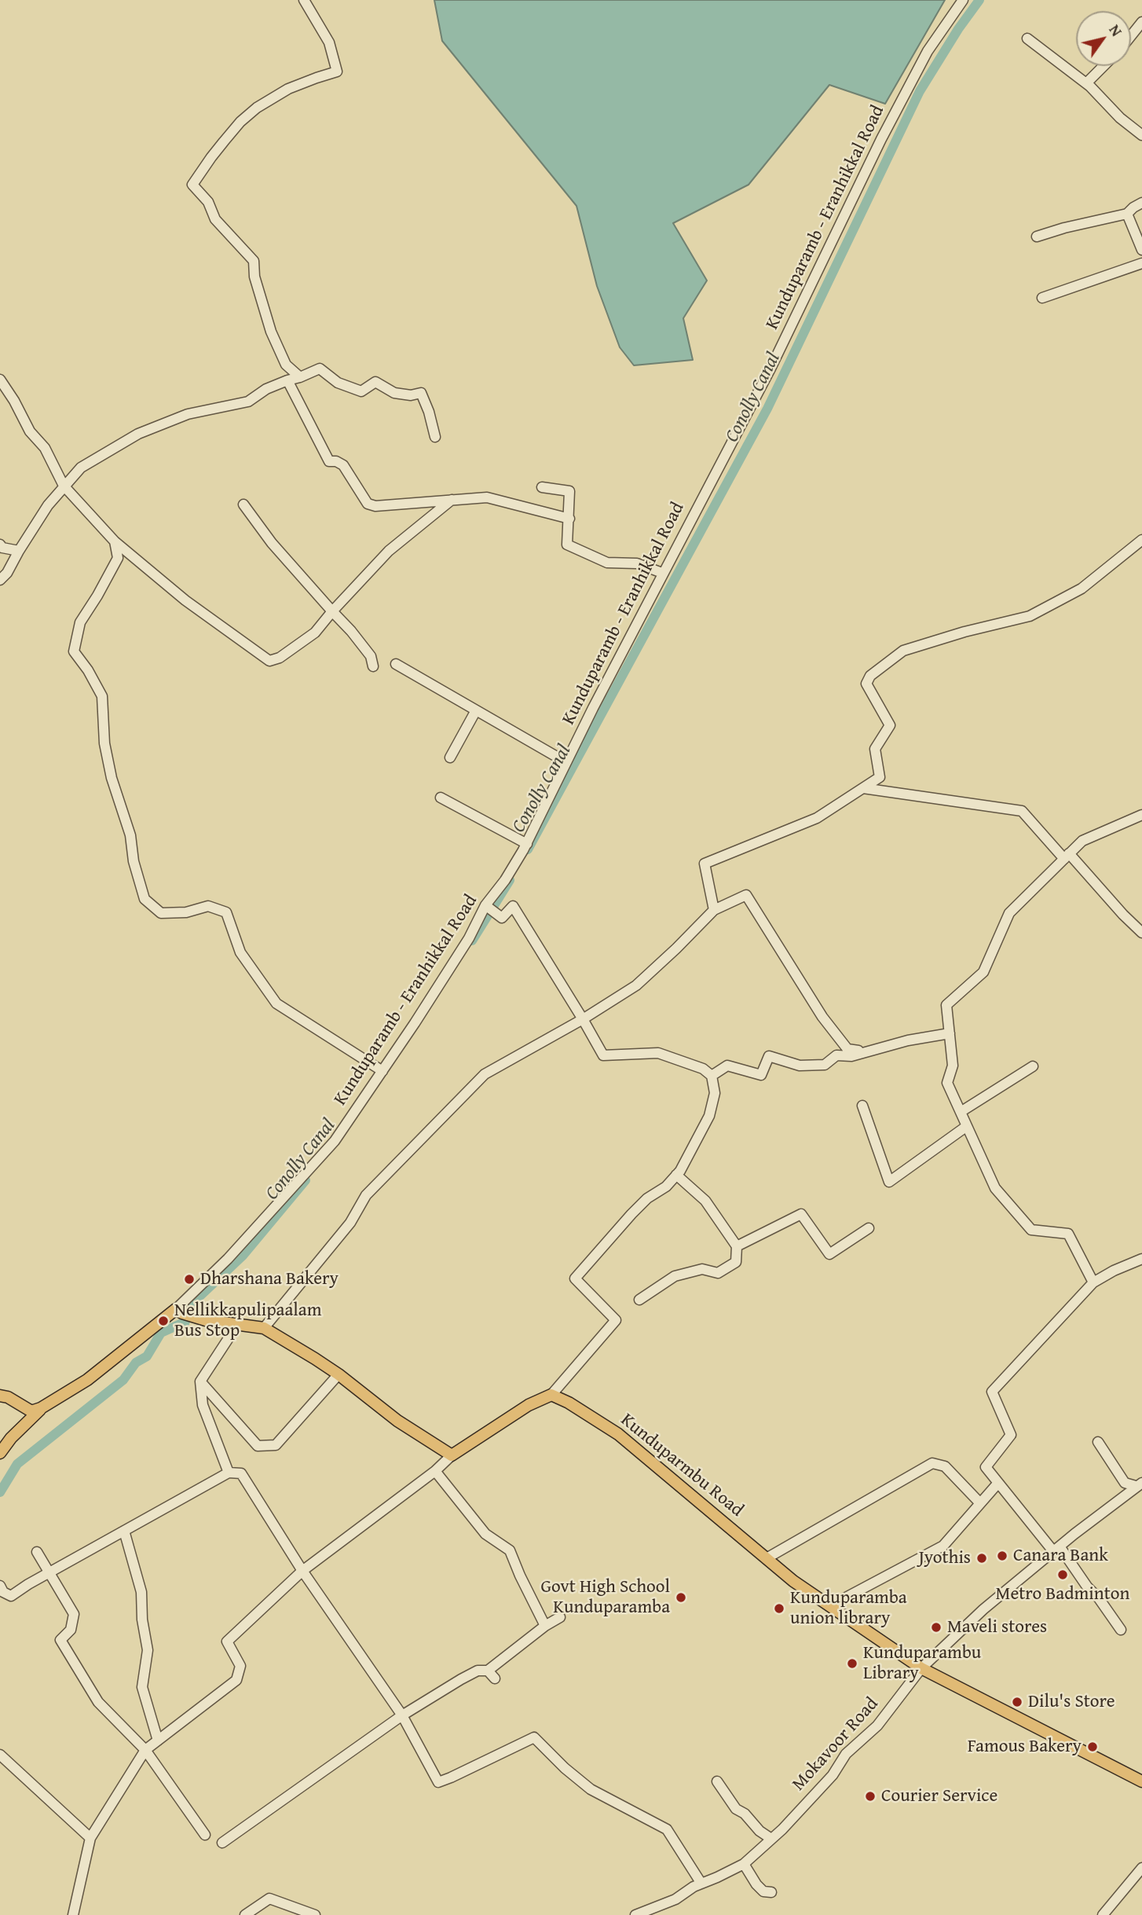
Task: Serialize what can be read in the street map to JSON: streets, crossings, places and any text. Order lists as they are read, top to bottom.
{
  "streets": {
    "main road": ["Kunduparmbu Road"],
    "street": ["Kunduparamb - Eranhikkal Road", "Mokavoor Road"]
  },
  "crossings": [
    ["Kunduparmbu Road", "Mokavoor Road"]
  ],
  "water": ["Conolly Canal"],
  "places": [
    "Dharshana Bakery",
    "Nellikkapulipaalam Bus Stop",
    "Canara Bank",
    "Jyothis",
    "Metro Badminton",
    "Govt High School Kunduparamba",
    "Kunduparamba union library",
    "Maveli stores",
    "Kunduparambu Library",
    "Dilu's Store",
    "Famous Bakery",
    "Courier Service"
  ],
  "north": "top right"
}
